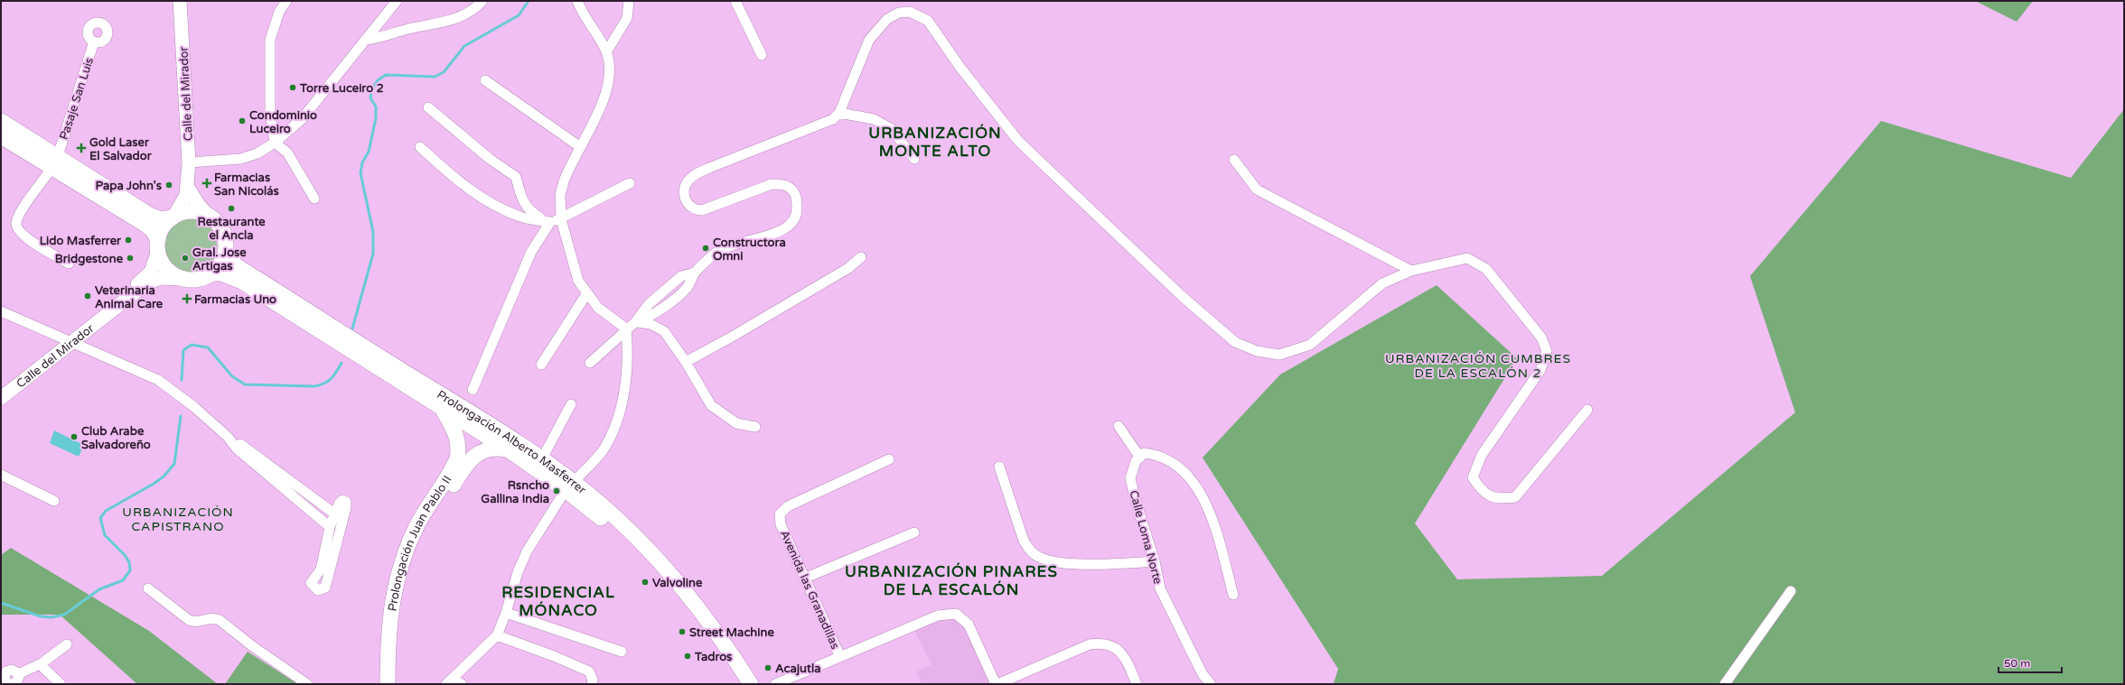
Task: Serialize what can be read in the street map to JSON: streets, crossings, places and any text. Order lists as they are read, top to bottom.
{
  "streets": {
    "main road": ["Calle del Mirador", "Prolongación Alberto Masferrer", "Prolongación Juan Pablo II"],
    "street": ["Pasaje San Luis", "Calle Loma Norte", "Avenida las Granadillas"]
  },
  "crossings": [
    ["Calle del Mirador", "Prolongación Alberto Masferrer"],
    ["Prolongación Alberto Masferrer", "Prolongación Juan Pablo II"]
  ],
  "districts": [
    "URBANIZACIÓN MONTE ALTO",
    "URBANIZACIÓN CUMBRES DE LA ESCALÓN 2",
    "URBANIZACIÓN CAPISTRANO",
    "URBANIZACIÓN PINARES DE LA ESCALÓN",
    "RESIDENCIAL MÓNACO"
  ],
  "places": {
    "other": [
      "Torre Luceiro 2",
      "Condominio Luceiro",
      "Papa John's",
      "Restaurante el Ancla",
      "Lido Masferrer",
      "Constructora Omni",
      "Bridgestone",
      "Gral. Jose Artigas",
      "Veterinaria Animal Care",
      "Club Arabe Salvadoreño",
      "Rsncho Gallina India",
      "Valvoline",
      "Street Machine",
      "Tadros",
      "Acajutla"
    ],
    "health": ["Gold Laser El Salvador", "Farmacias San Nicolás", "Farmacias Uno"]
  },
  "scale_bar": "50 m"
}
